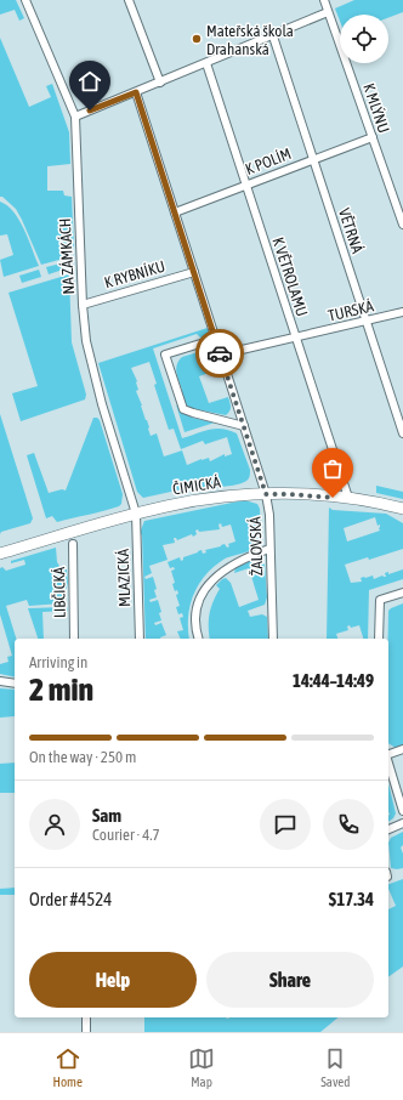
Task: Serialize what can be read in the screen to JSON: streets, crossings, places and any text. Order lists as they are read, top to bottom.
{
  "streets": {
    "street": [
      "K MLÝNU",
      "K POLÍM",
      "VĚTRNÁ",
      "NA ZÁMKÁCH",
      "K RYBNÍKU",
      "K VĚTROLAMU",
      "TURSKÁ",
      "ČIMICKÁ",
      "ŽALOVSKÁ",
      "MLAZICKÁ",
      "LIBČICKÁ"
    ]
  },
  "crossings": [
    ["K MLÝNU", "K POLÍM"],
    ["K POLÍM", "VĚTRNÁ"],
    ["K POLÍM", "K VĚTROLAMU"],
    ["K POLÍM", "ŽALOVSKÁ"],
    ["VĚTRNÁ", "TURSKÁ"],
    ["NA ZÁMKÁCH", "K RYBNÍKU"],
    ["NA ZÁMKÁCH", "ČIMICKÁ"],
    ["NA ZÁMKÁCH", "MLAZICKÁ"],
    ["K RYBNÍKU", "ŽALOVSKÁ"],
    ["K VĚTROLAMU", "TURSKÁ"],
    ["K VĚTROLAMU", "ČIMICKÁ"],
    ["TURSKÁ", "ŽALOVSKÁ"],
    ["ČIMICKÁ", "ŽALOVSKÁ"],
    ["ČIMICKÁ", "MLAZICKÁ"]
  ],
  "places": ["Mateřská škola Drahanská"],
  "page": {
    "heading": ["2 min", "Arriving in", "14:44–14:49"],
    "panel": [
      "Sam",
      "Courier · 4.7",
      "Order #4524",
      "$17.34"
    ],
    "bar": "On the way · 250 m",
    "buttons": ["Help", "Share"],
    "tabs": ["Home", "Map", "Saved"]
  }
}
